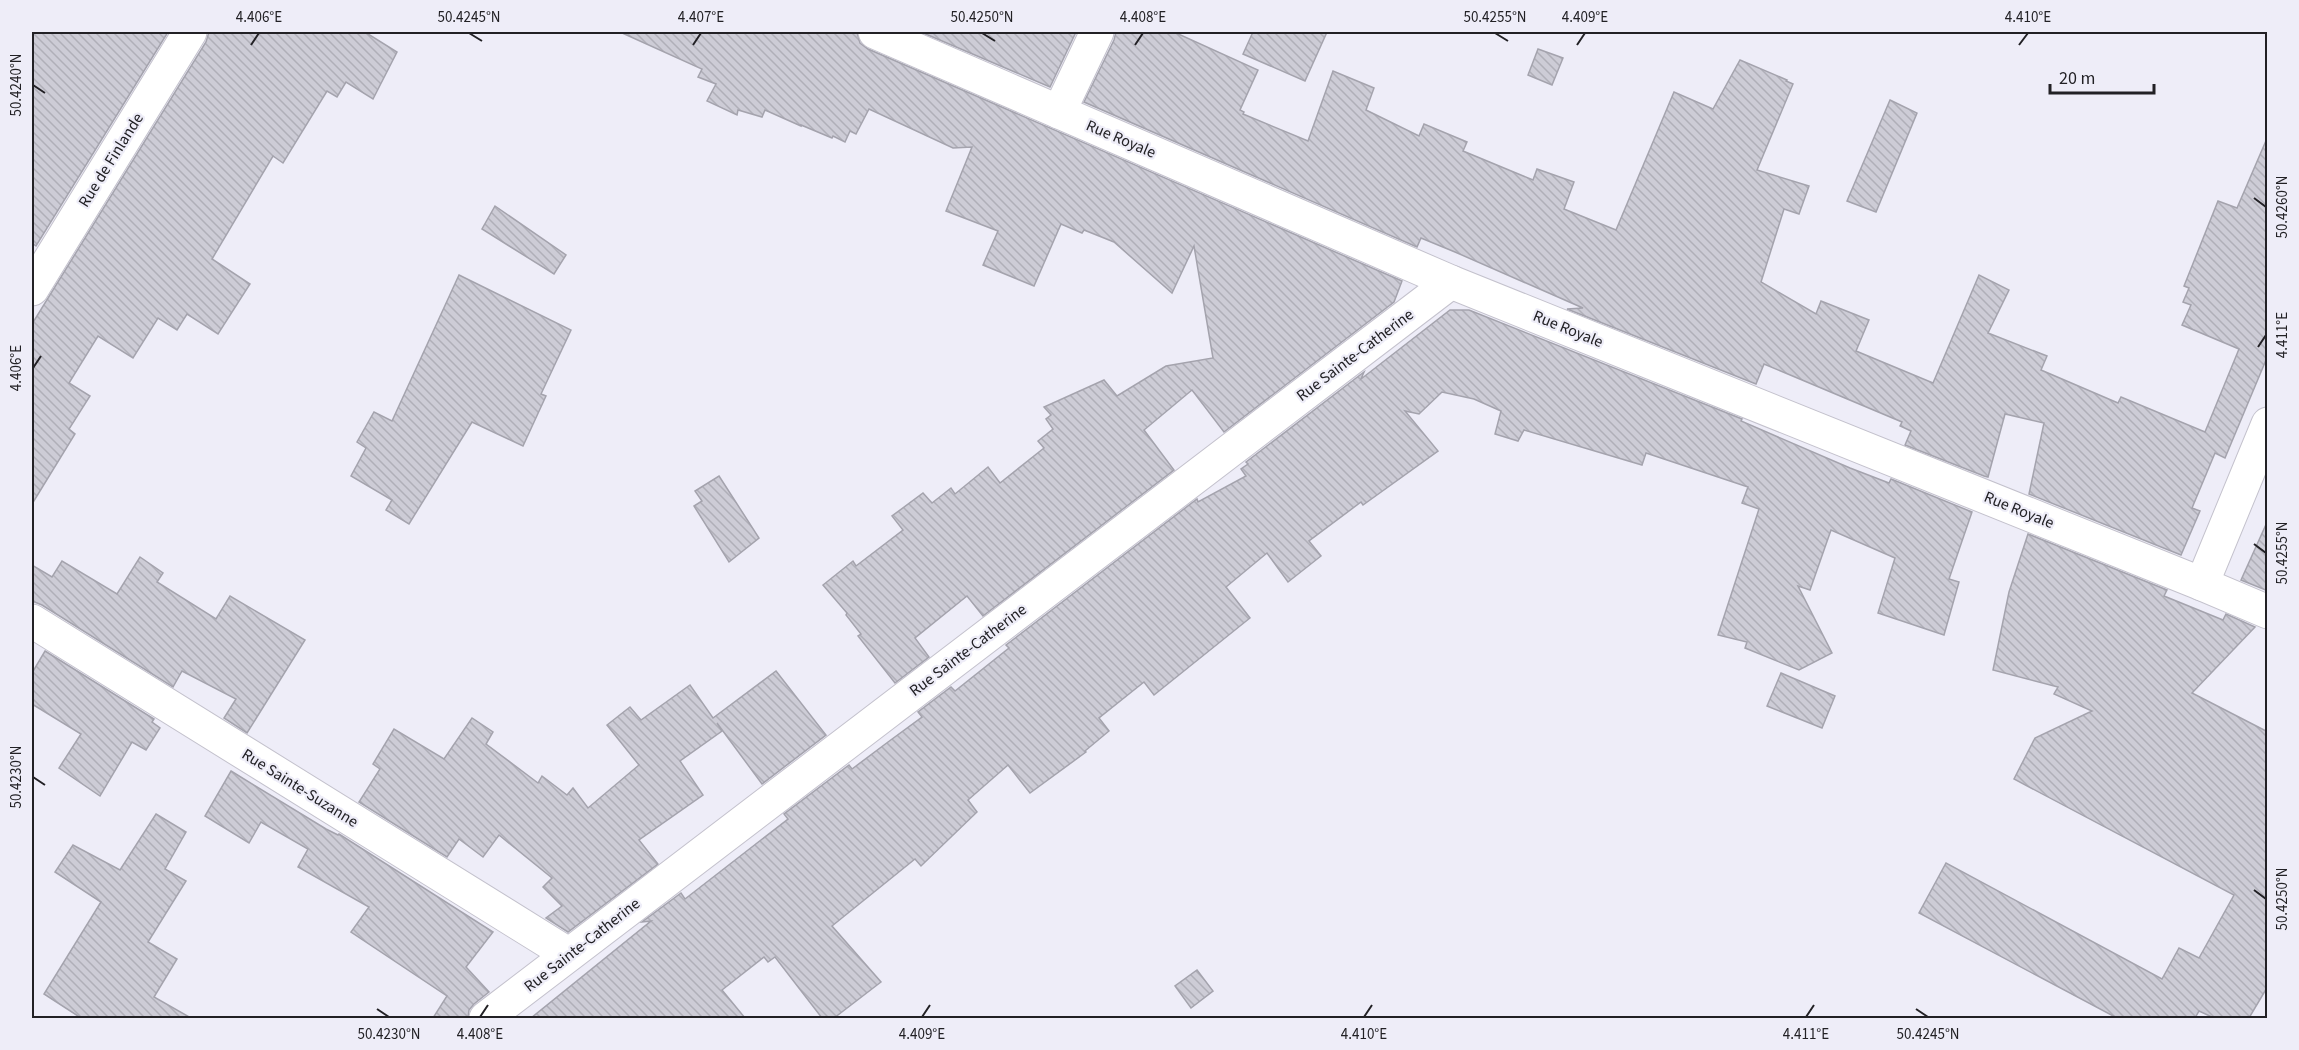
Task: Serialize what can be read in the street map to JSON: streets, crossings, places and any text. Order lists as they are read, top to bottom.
{
  "streets": {
    "street": [
      "Rue Royale",
      "Rue de Finlande",
      "Rue Sainte-Catherine",
      "Rue Sainte-Suzanne"
    ]
  },
  "crossings": [
    ["Rue Royale", "Rue Sainte-Catherine"],
    ["Rue Sainte-Catherine", "Rue Sainte-Suzanne"]
  ],
  "scale_bar": "20 m",
  "coordinates": [
    "4.406°E",
    "50.4245°N",
    "4.407°E",
    "50.4250°N",
    "4.408°E",
    "50.4255°N",
    "4.409°E",
    "4.410°E",
    "50.4240°N",
    "50.4260°N",
    "4.411°E",
    "50.4230°N"
  ]
}
